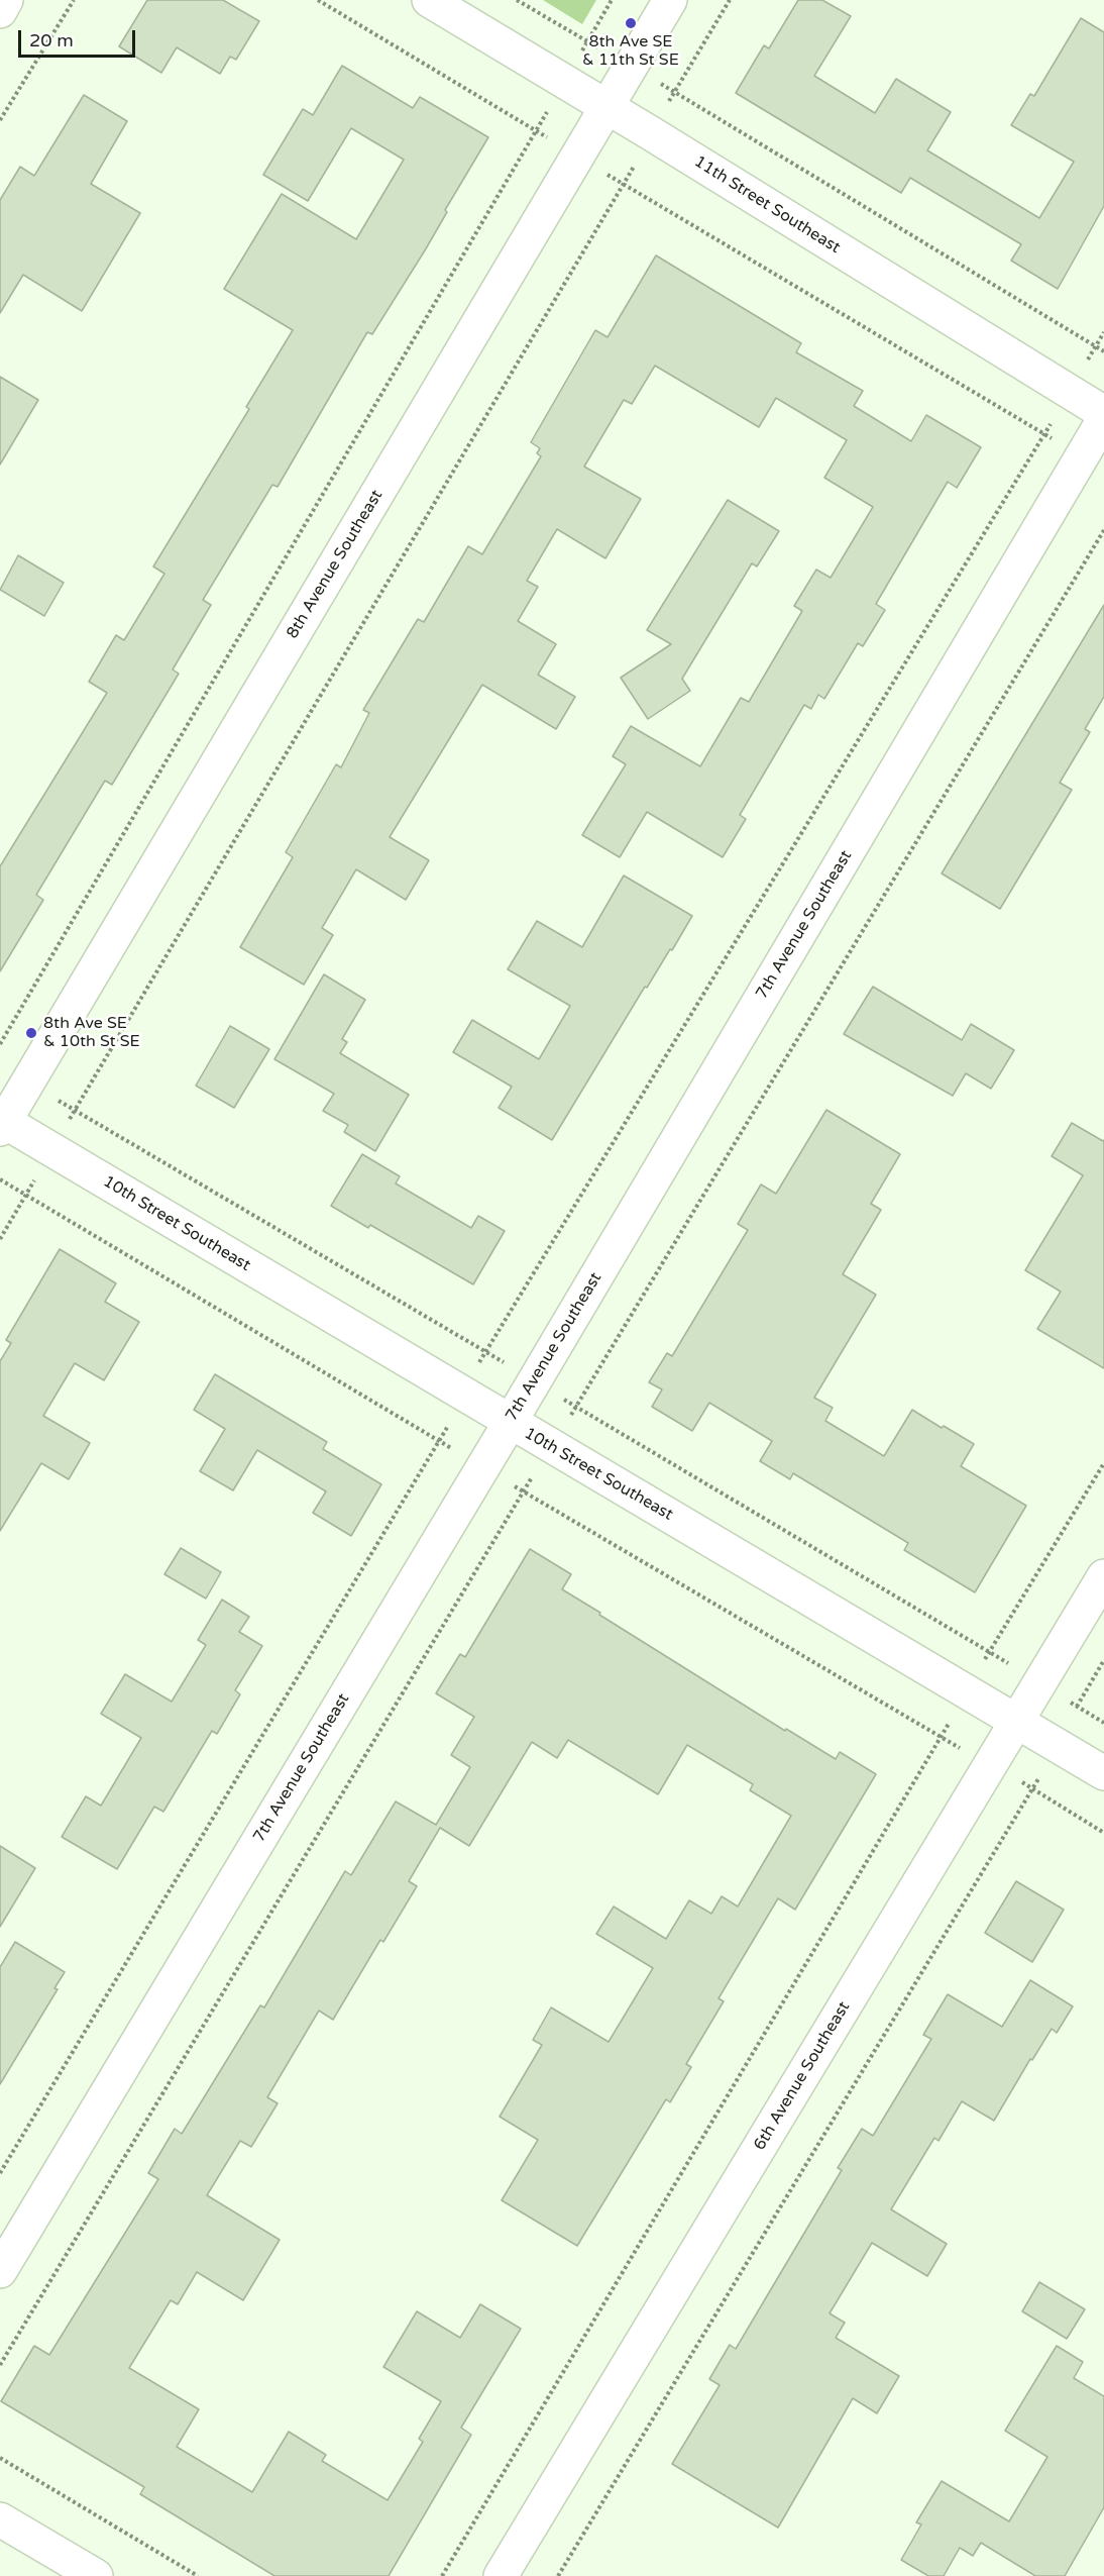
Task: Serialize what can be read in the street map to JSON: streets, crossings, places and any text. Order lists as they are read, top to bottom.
{
  "streets": {
    "street": [
      "11th Street Southeast",
      "8th Avenue Southeast",
      "7th Avenue Southeast",
      "10th Street Southeast",
      "6th Avenue Southeast"
    ]
  },
  "crossings": [
    ["11th Street Southeast", "8th Avenue Southeast"],
    ["8th Avenue Southeast", "10th Street Southeast"],
    ["7th Avenue Southeast", "10th Street Southeast"],
    ["10th Street Southeast", "6th Avenue Southeast"]
  ],
  "places": ["8th Ave SE & 11th St SE", "8th Ave SE & 10th St SE"],
  "scale_bar": "20 m"
}
